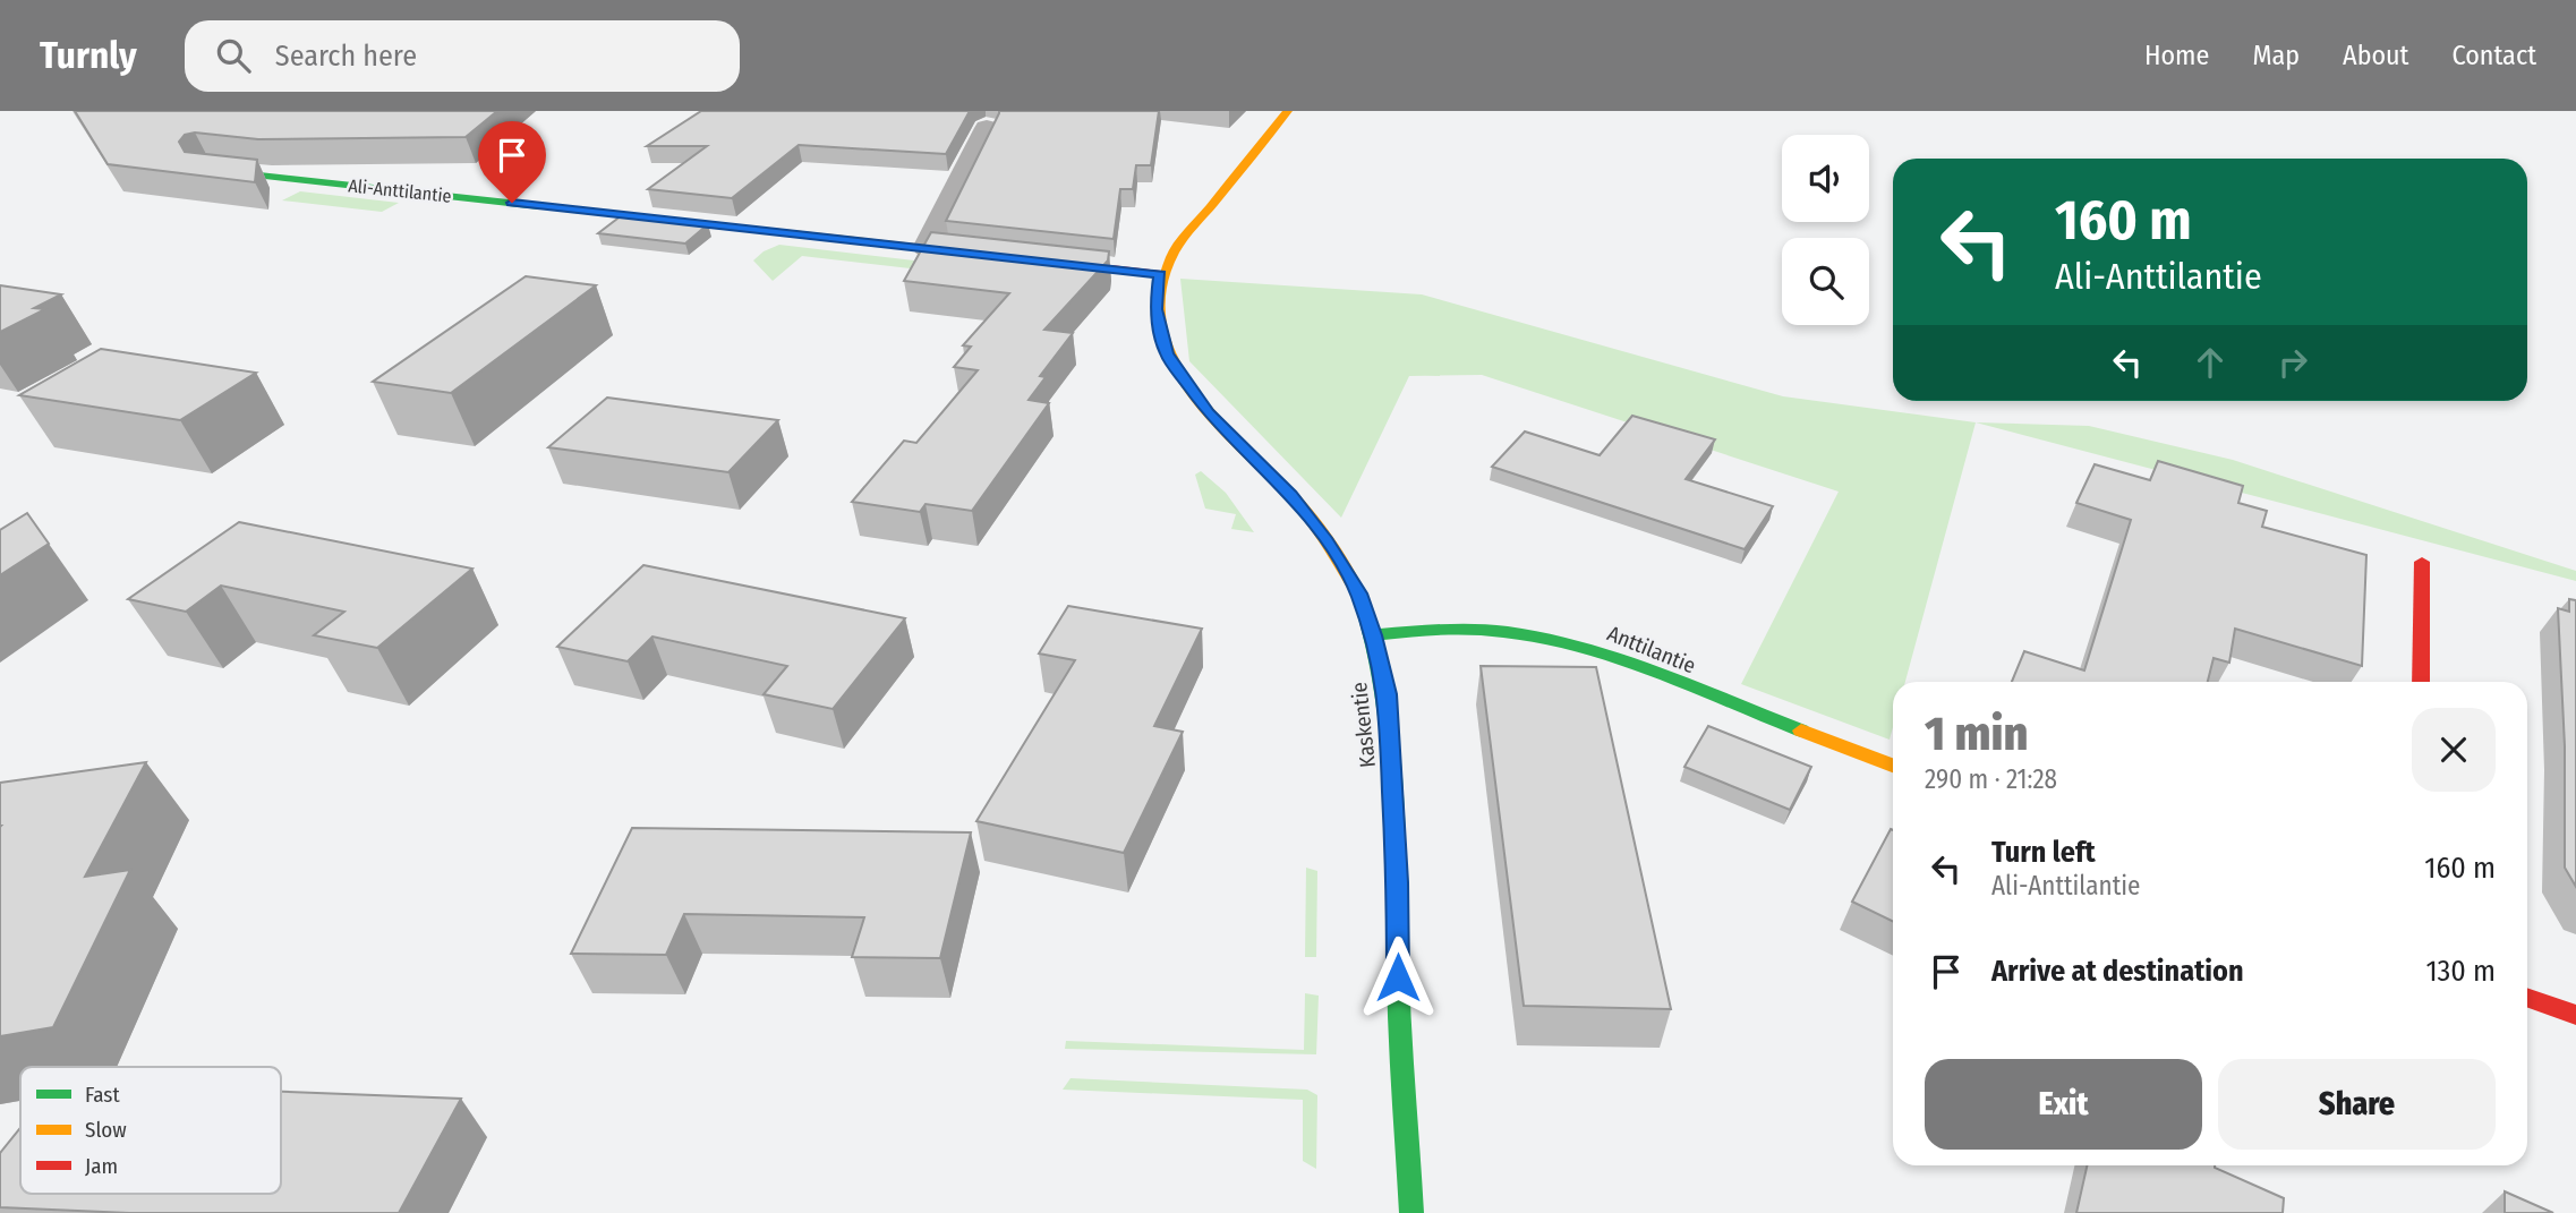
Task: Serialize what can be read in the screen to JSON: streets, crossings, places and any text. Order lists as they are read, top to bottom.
{
  "streets": {
    "street": ["Ali-Anttilantie", "Anttilantie", "Kaskentie"]
  },
  "crossings": [
    ["Anttilantie", "Kaskentie"]
  ],
  "legend": ["Fast", "Slow", "Jam"],
  "page": {
    "header": "Turnly",
    "search": "Search here",
    "nav": [
      "Home",
      "Map",
      "About",
      "Contact"
    ],
    "turn": ["160 m", "Ali-Anttilantie"],
    "heading": ["1 min", "290 m · 21:28"],
    "list": [
      {
        "name": "Turn left",
        "note": "Ali-Anttilantie",
        "value": "160 m"
      },
      {
        "name": "Arrive at destination",
        "value": "130 m"
      }
    ],
    "buttons": ["Exit", "Share"]
  }
}
